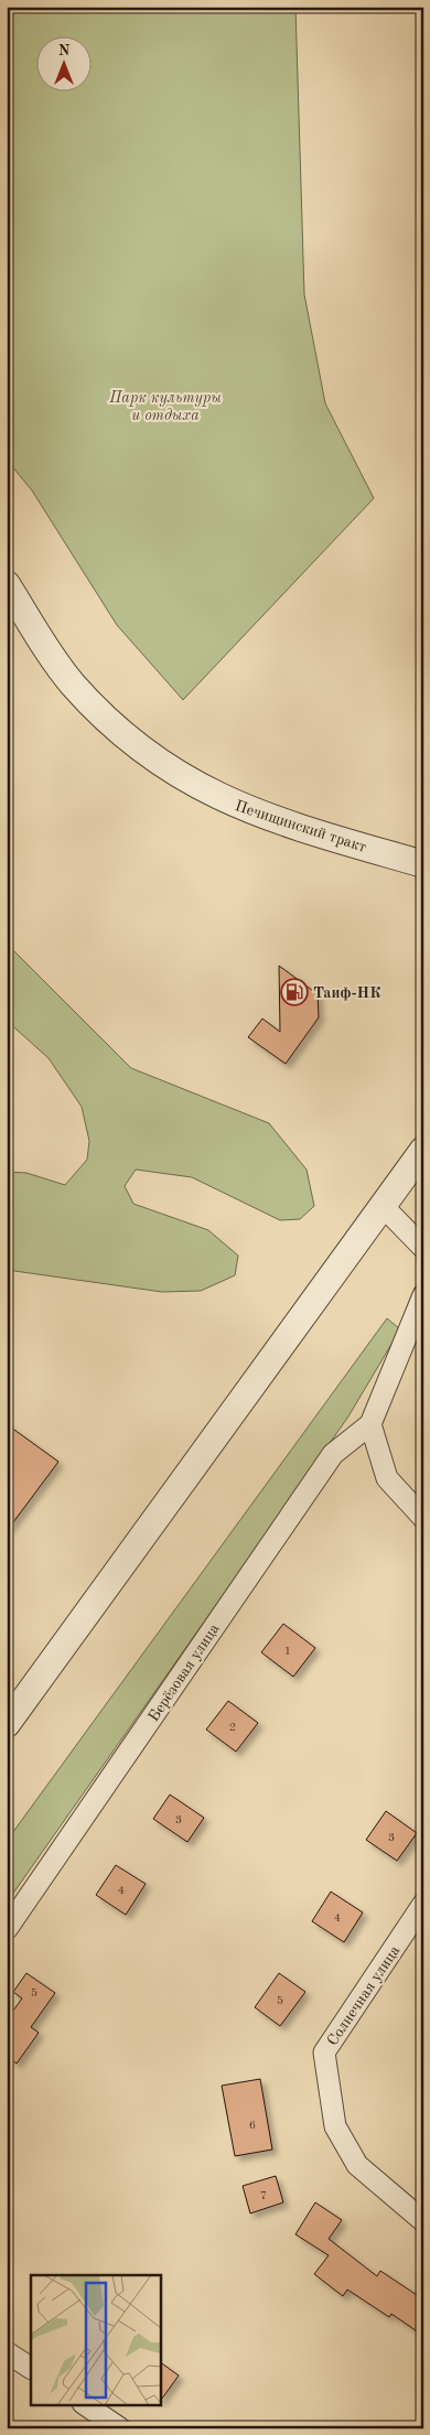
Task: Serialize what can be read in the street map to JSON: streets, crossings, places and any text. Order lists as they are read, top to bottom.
{
  "streets": {
    "street": ["Печищинский тракт", "Берёзовая улица", "Солнечная улица"]
  },
  "parks": ["Парк культуры и отдыха"],
  "places": {
    "fuel station": ["Таиф-НК"]
  },
  "house_numbers": [
    "1",
    "2",
    "3",
    "3",
    "4",
    "4",
    "5",
    "5",
    "6",
    "7"
  ],
  "north": "top"
}
